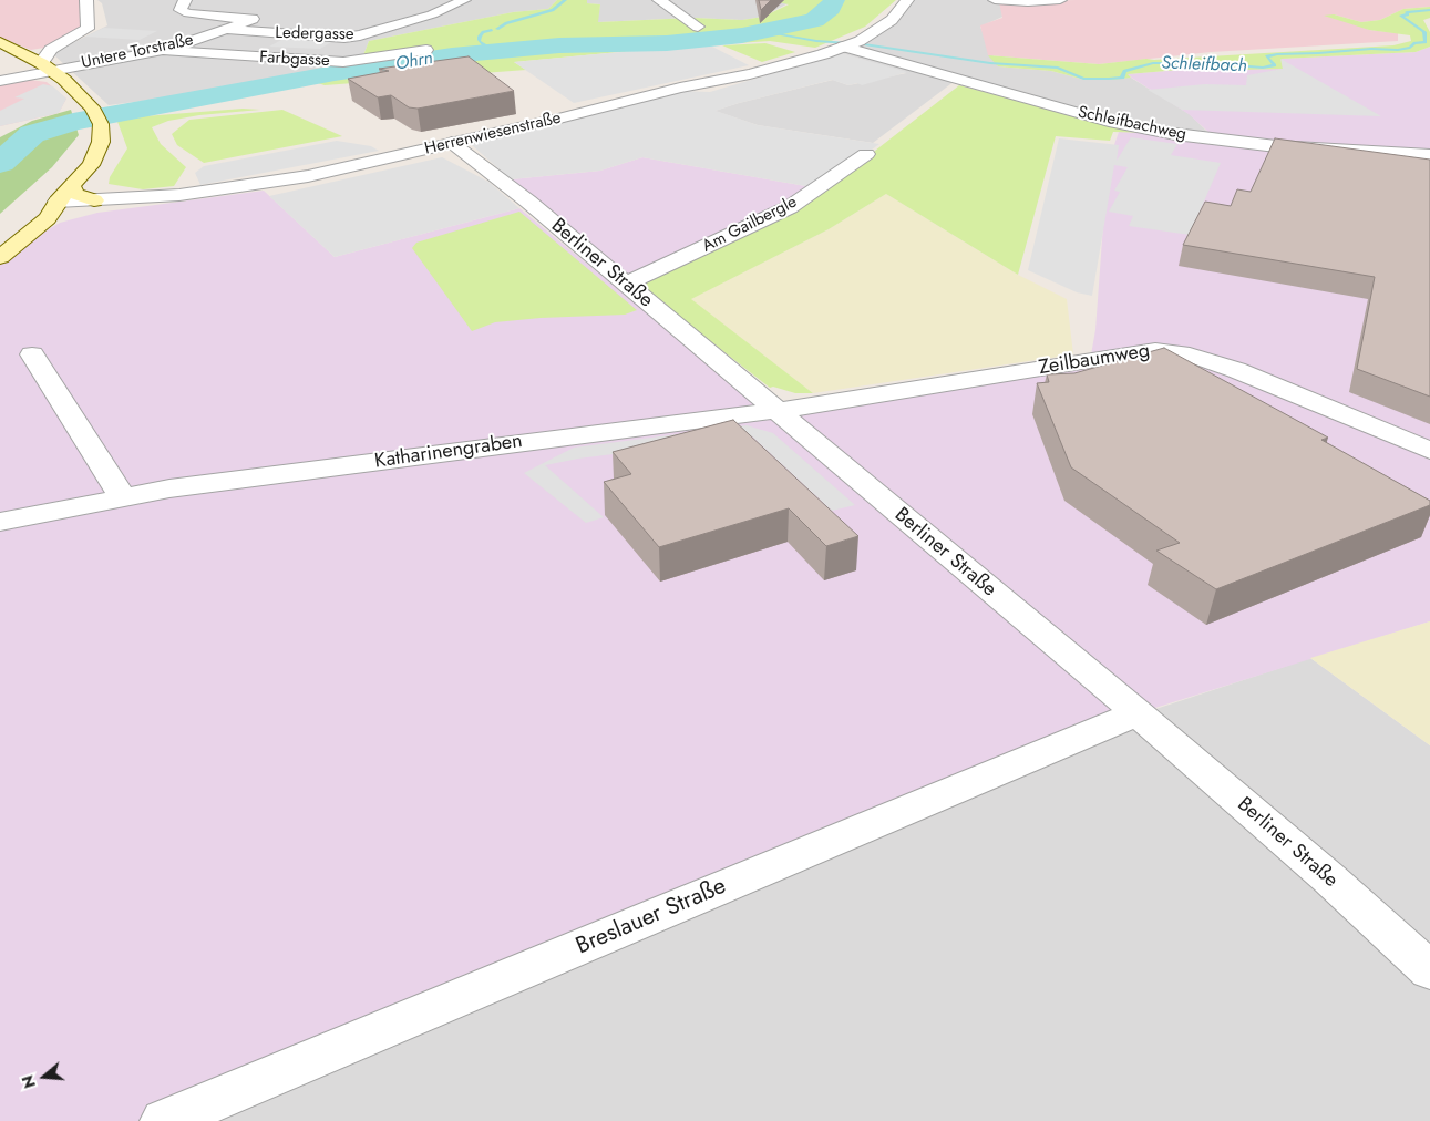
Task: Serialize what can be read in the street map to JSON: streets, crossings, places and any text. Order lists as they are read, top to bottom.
{
  "streets": {
    "street": [
      "Ledergasse",
      "Untere Torstraße",
      "Farbgasse",
      "Schleifbachweg",
      "Herrenwiesenstraße",
      "Am Gailbergle",
      "Berliner Straße",
      "Zeilbaumweg",
      "Katharinengraben",
      "Breslauer Straße"
    ]
  },
  "crossings": [
    ["Ledergasse", "Untere Torstraße"],
    ["Untere Torstraße", "Farbgasse"],
    ["Schleifbachweg", "Herrenwiesenstraße"],
    ["Herrenwiesenstraße", "Berliner Straße"],
    ["Am Gailbergle", "Berliner Straße"],
    ["Berliner Straße", "Zeilbaumweg"],
    ["Berliner Straße", "Katharinengraben"],
    ["Berliner Straße", "Breslauer Straße"],
    ["Zeilbaumweg", "Katharinengraben"]
  ],
  "water": ["Ohrn", "Schleifbach"],
  "north": "left"
}
